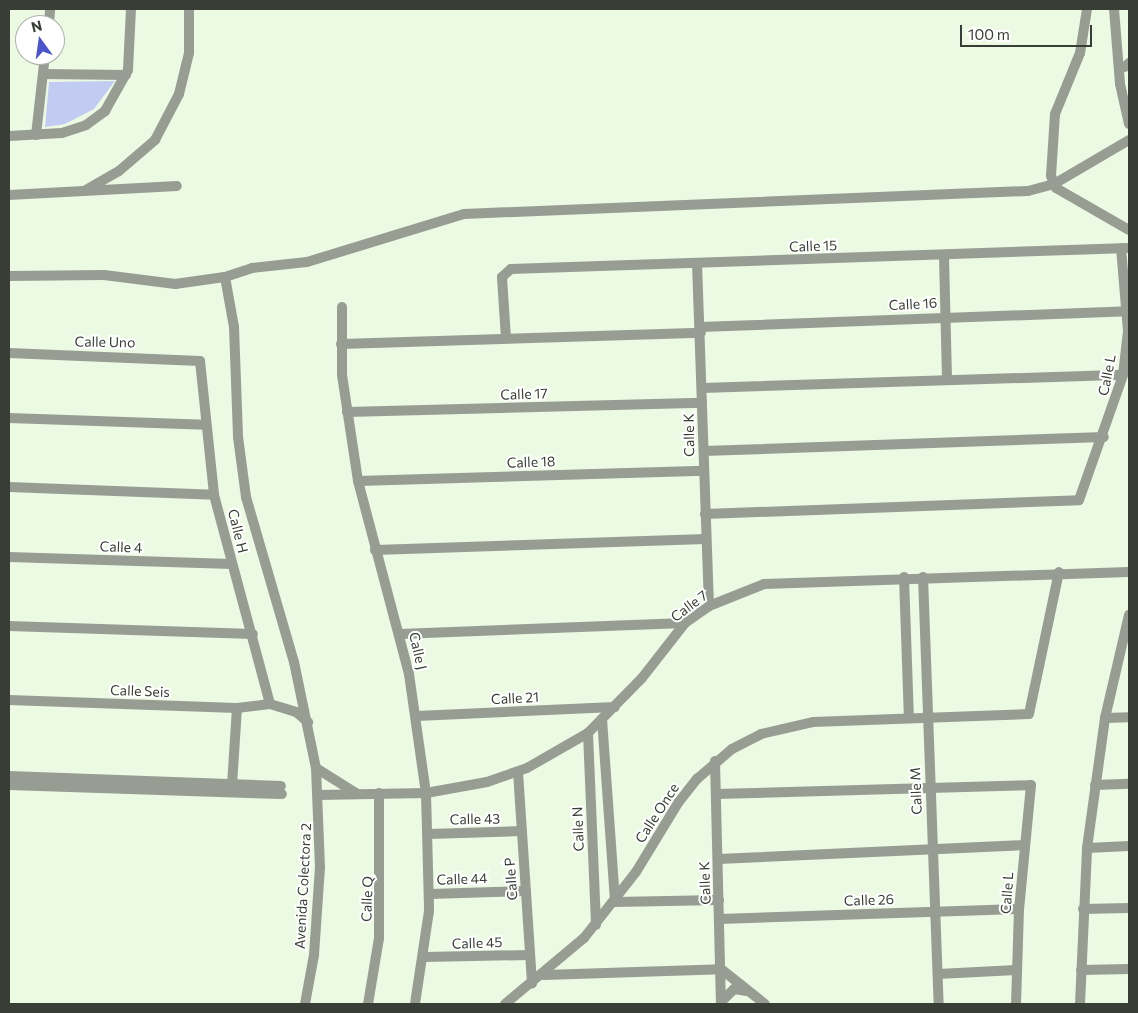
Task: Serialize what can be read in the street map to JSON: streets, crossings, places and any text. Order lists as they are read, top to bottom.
{
  "streets": {
    "street": [
      "Calle 15",
      "Calle 16",
      "Calle Uno",
      "Calle L",
      "Calle 17",
      "Calle K",
      "Calle 18",
      "Calle H",
      "Calle 4",
      "Calle 7",
      "Calle J",
      "Calle Seis",
      "Calle 21",
      "Calle M",
      "Calle Once",
      "Calle 43",
      "Calle N",
      "Calle 44",
      "Calle P",
      "Avenida Colectora 2",
      "Calle Q",
      "Calle 26",
      "Calle 45"
    ]
  },
  "crossings": [
    ["Calle 15", "Calle 16"],
    ["Calle 15", "Calle L"],
    ["Calle 15", "Calle K"],
    ["Calle 16", "Calle L"],
    ["Calle 16", "Calle K"],
    ["Calle 16", "Calle J"],
    ["Calle Uno", "Calle H"],
    ["Calle L", "Calle K"],
    ["Calle L", "Calle M"],
    ["Calle L", "Calle 26"],
    ["Calle 17", "Calle K"],
    ["Calle 17", "Calle J"],
    ["Calle K", "Calle 18"],
    ["Calle K", "Calle 7"],
    ["Calle K", "Calle Once"],
    ["Calle K", "Calle 26"],
    ["Calle 18", "Calle J"],
    ["Calle H", "Calle 4"],
    ["Calle H", "Calle Seis"],
    ["Calle 7", "Calle J"],
    ["Calle 7", "Calle 21"],
    ["Calle 7", "Calle M"],
    ["Calle 7", "Calle Once"],
    ["Calle 7", "Calle N"],
    ["Calle 7", "Calle P"],
    ["Calle 7", "Avenida Colectora 2"],
    ["Calle 7", "Calle Q"],
    ["Calle J", "Calle 21"],
    ["Calle J", "Calle 43"],
    ["Calle J", "Calle 44"],
    ["Calle J", "Calle 45"],
    ["Calle M", "Calle Once"],
    ["Calle M", "Calle 26"],
    ["Calle Once", "Calle N"],
    ["Calle Once", "Calle P"],
    ["Calle 43", "Calle P"],
    ["Calle 44", "Calle P"],
    ["Calle P", "Calle 45"]
  ],
  "scale_bar": "100 m",
  "north": "top"
}
